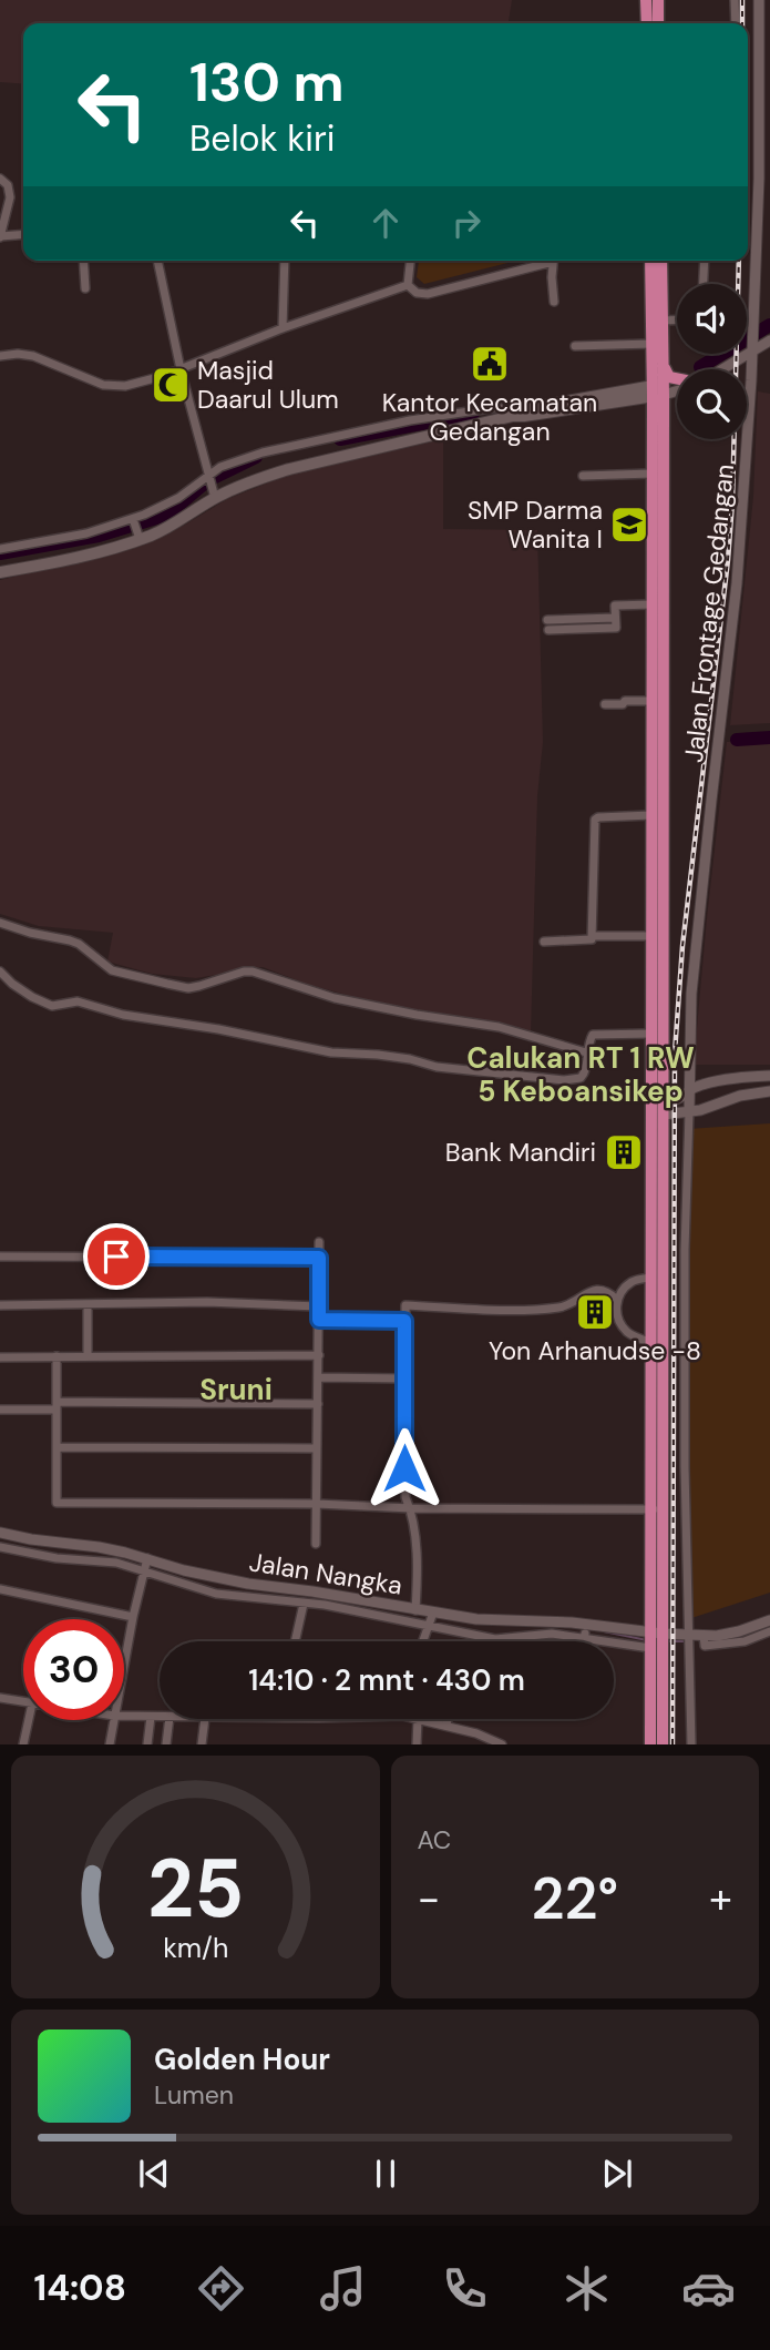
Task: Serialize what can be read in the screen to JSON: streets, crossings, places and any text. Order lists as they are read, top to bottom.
{
  "streets": {
    "street": ["Jalan Frontage Gedangan", "Jalan Nangka"]
  },
  "districts": ["Calukan RT 1 RW 5 Keboansikep", "Sruni"],
  "places": {
    "public building": ["Kantor Kecamatan Gedangan"],
    "mosque": ["Masjid Daarul Ulum"],
    "school or university": ["SMP Darma Wanita I"],
    "building": ["Bank Mandiri", "Yon Arhanudse -8"]
  },
  "page": {
    "turn": ["130 m", "Belok kiri"],
    "limit": "30",
    "trip": "14:10 · 2 mnt · 430 m",
    "tile": "AC",
    "heat": ["−", "22°", "+"],
    "song": ["Golden Hour", "Lumen"],
    "tabs": "14:08",
    "gauge": ["25", "km/h"]
  }
}
